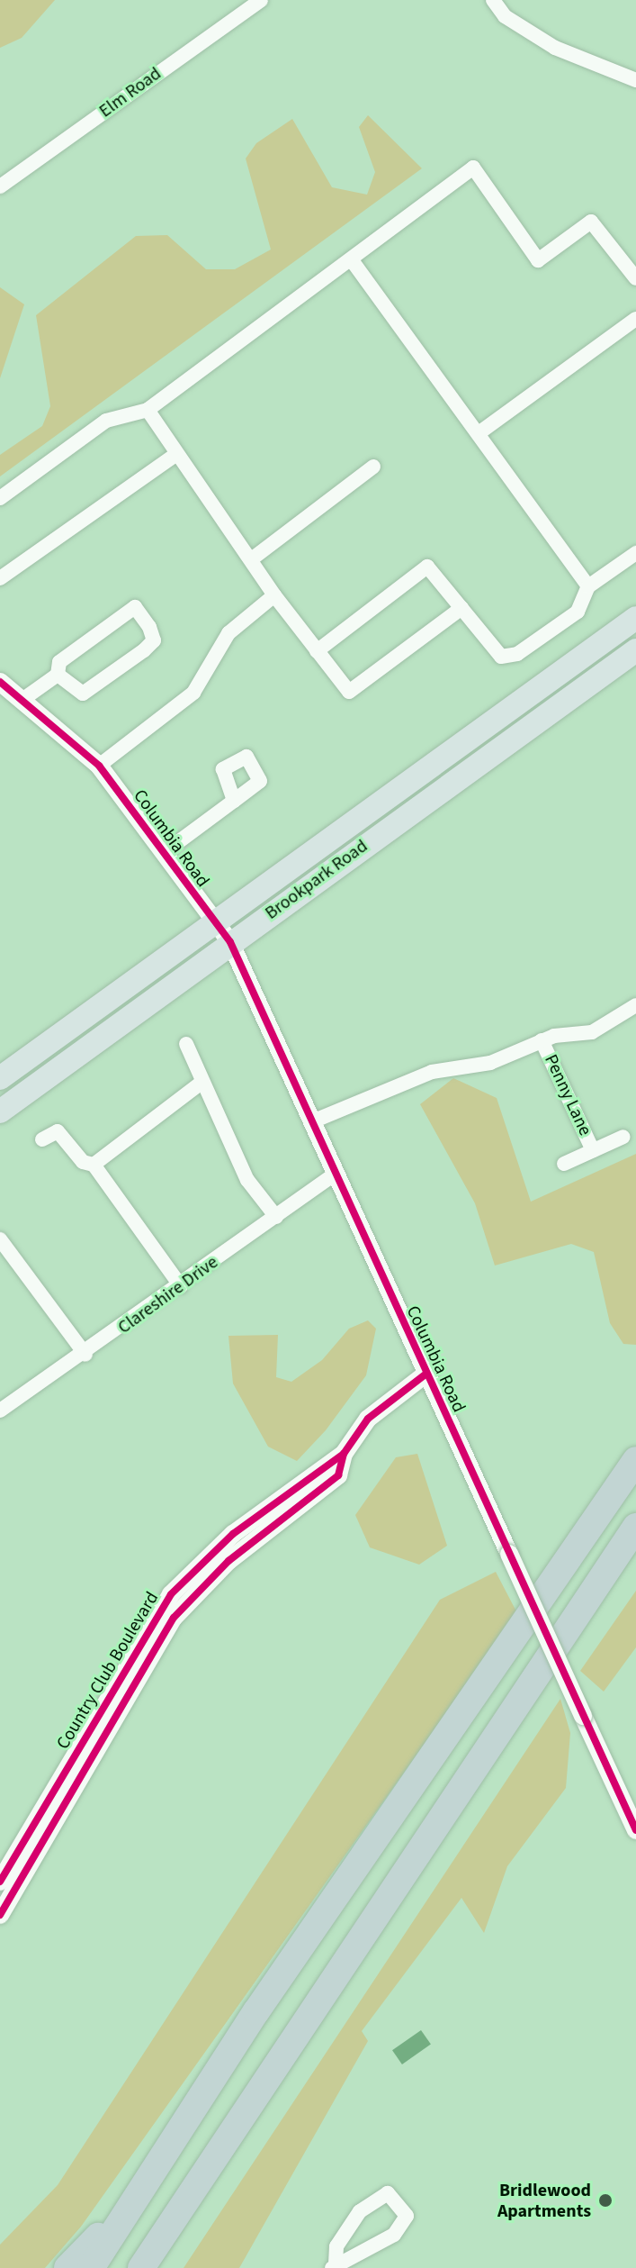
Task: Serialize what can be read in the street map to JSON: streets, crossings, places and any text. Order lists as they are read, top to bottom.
{
  "streets": {
    "main road": ["Brookpark Road"],
    "street": [
      "Elm Road",
      "Columbia Road",
      "Penny Lane",
      "Clareshire Drive",
      "Country Club Boulevard"
    ]
  },
  "crossings": [
    ["Columbia Road", "Brookpark Road"],
    ["Columbia Road", "Clareshire Drive"],
    ["Columbia Road", "Country Club Boulevard"]
  ],
  "places": ["Bridlewood Apartments"]
}
